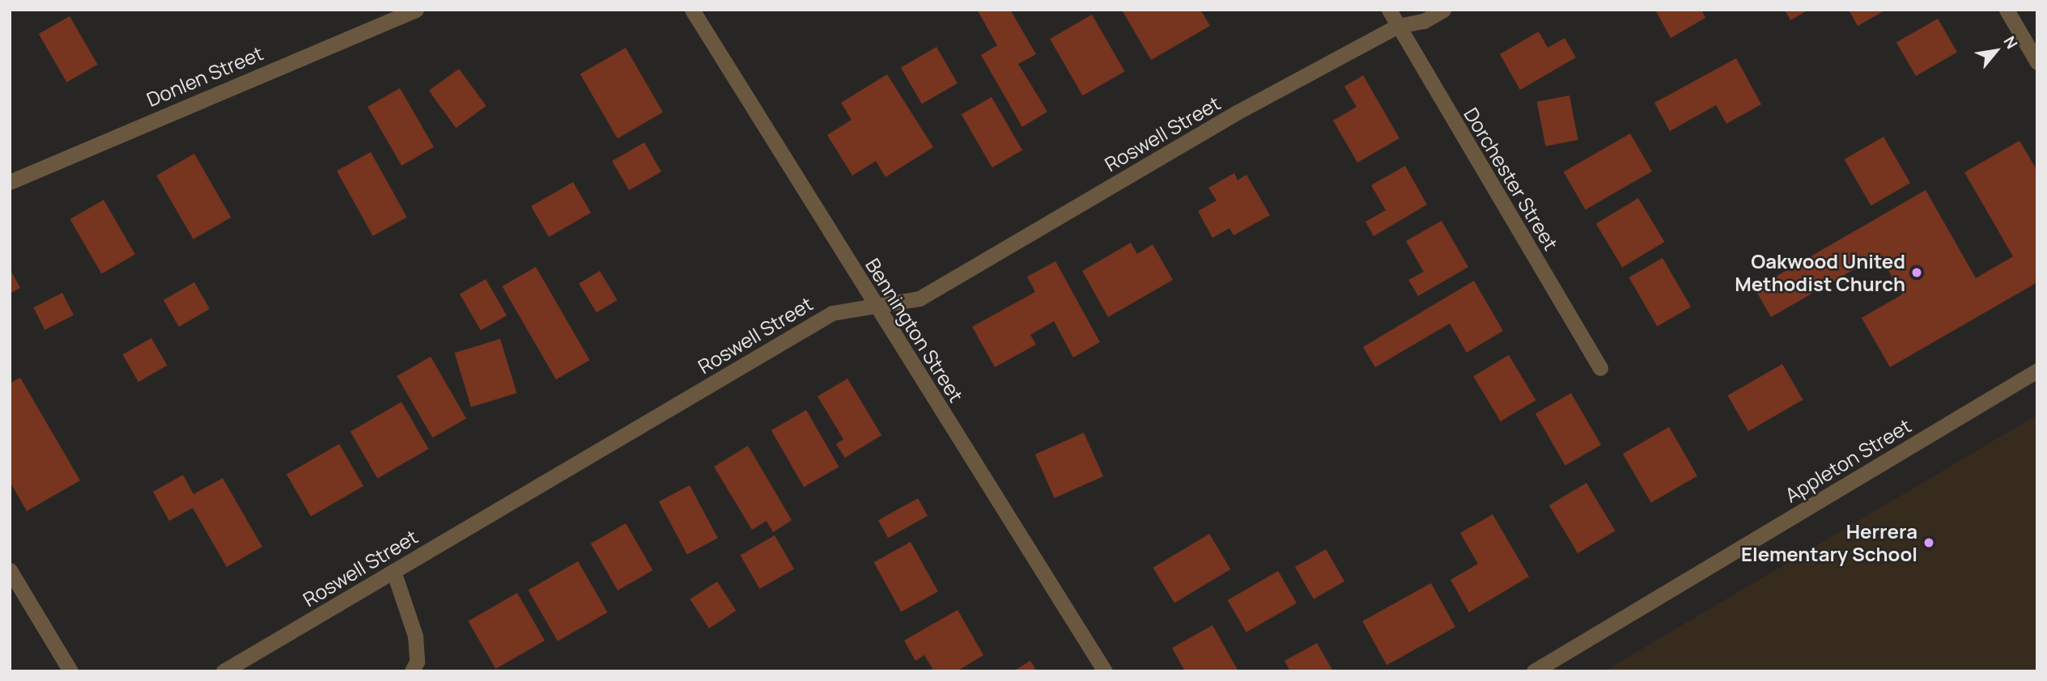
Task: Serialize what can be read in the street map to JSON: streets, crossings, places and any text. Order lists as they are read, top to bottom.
{
  "streets": {
    "street": [
      "Donlen Street",
      "Roswell Street",
      "Dorchester Street",
      "Bennington Street",
      "Appleton Street"
    ]
  },
  "crossings": [
    ["Roswell Street", "Dorchester Street"],
    ["Roswell Street", "Bennington Street"]
  ],
  "places": ["Oakwood United Methodist Church", "Herrera Elementary School"],
  "north": "top right"
}
